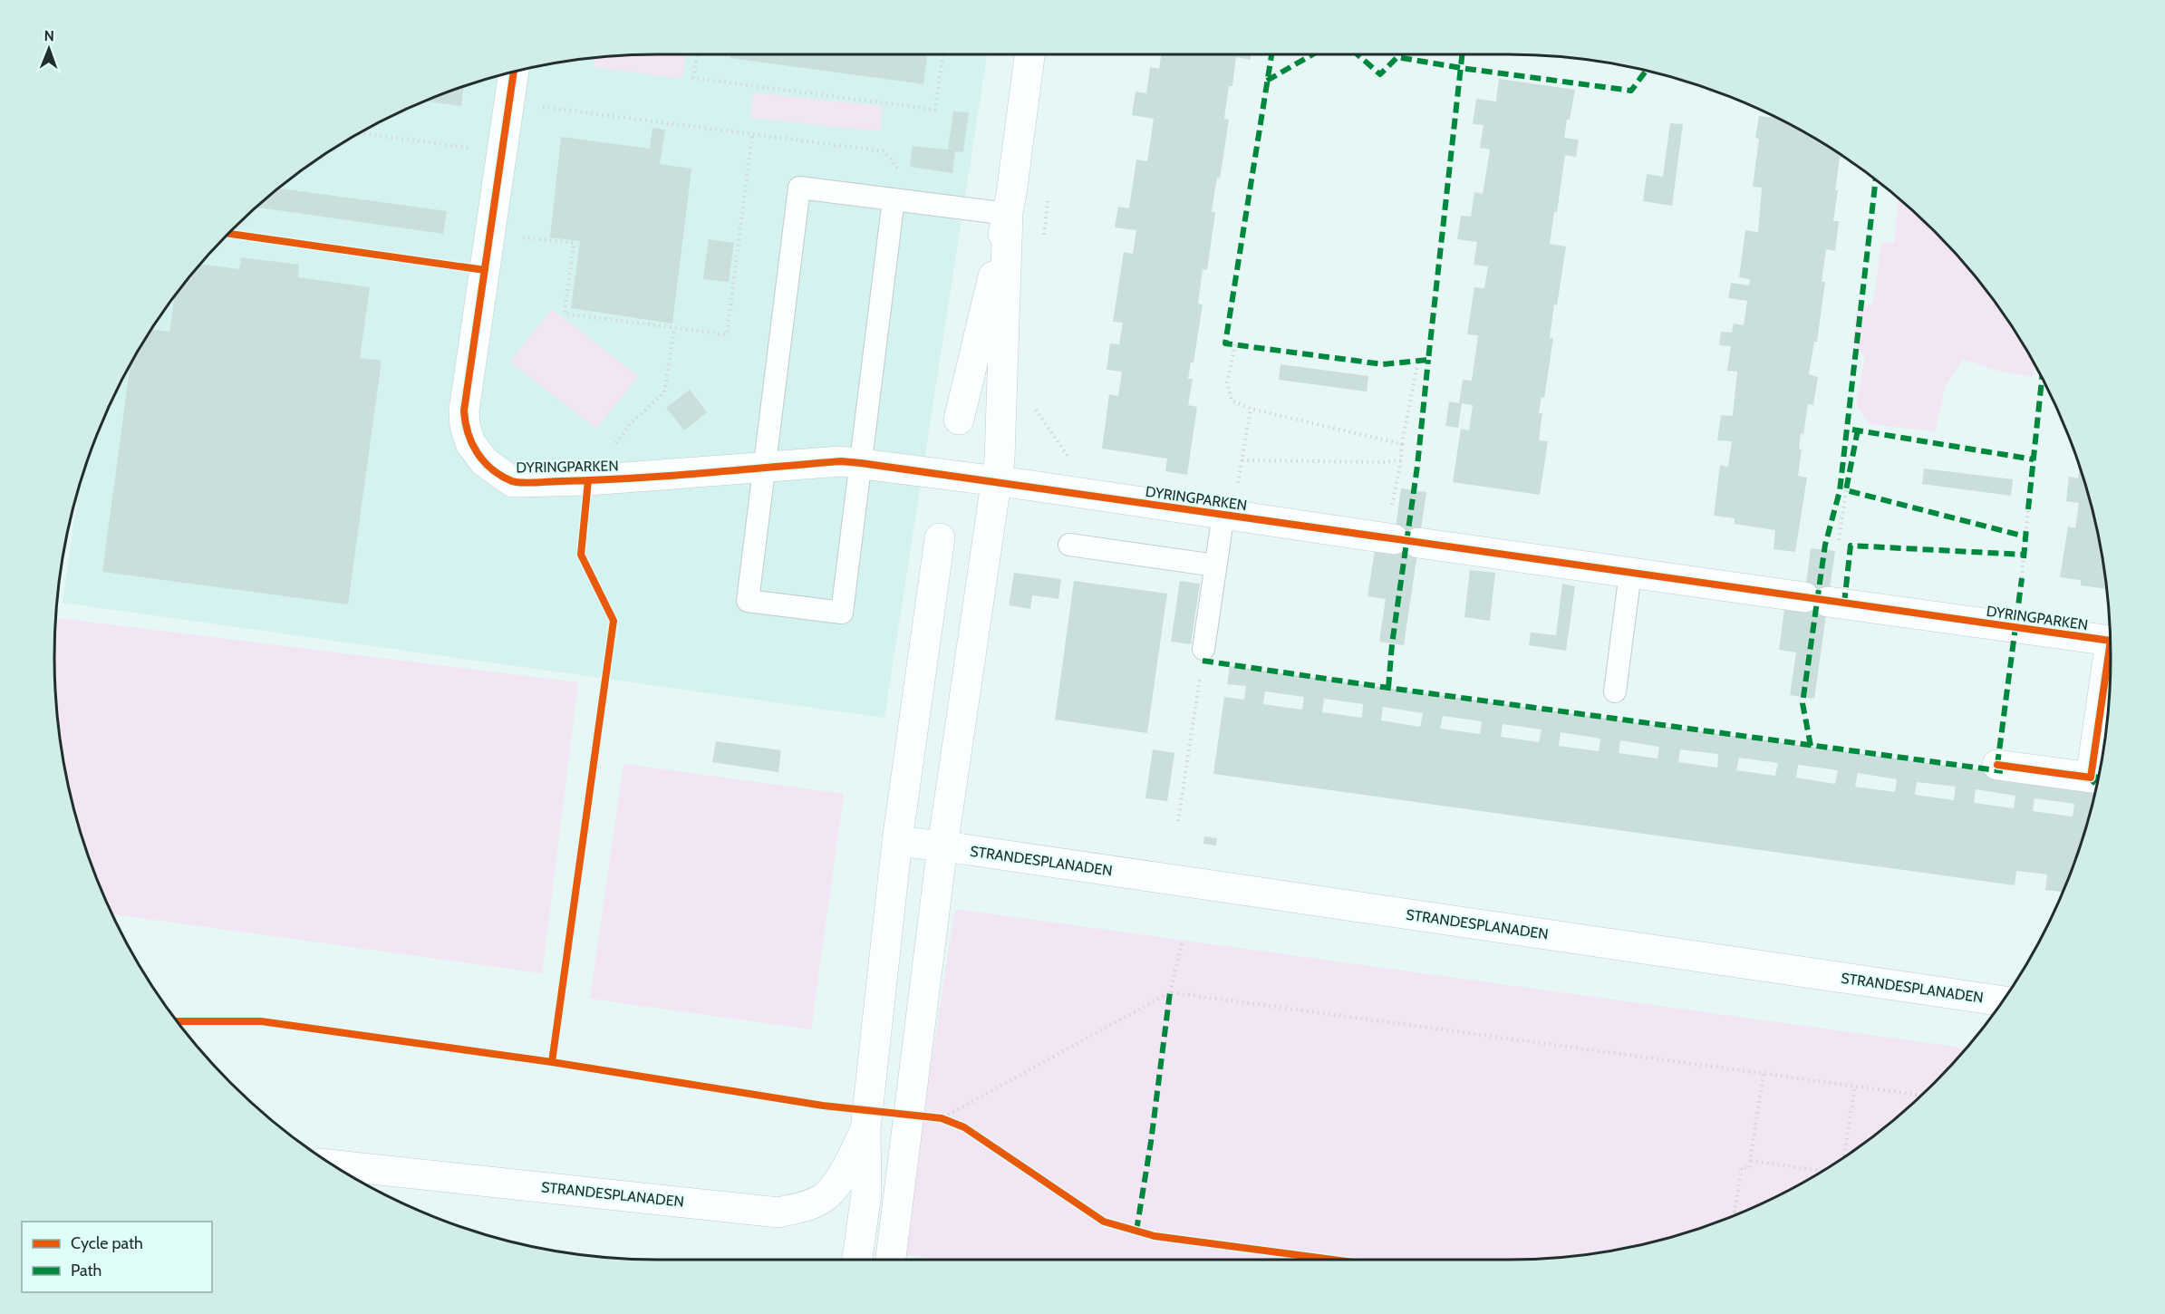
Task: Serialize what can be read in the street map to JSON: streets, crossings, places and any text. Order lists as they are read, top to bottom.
{
  "streets": {
    "street": ["DYRINGPARKEN", "STRANDESPLANADEN"]
  },
  "legend": ["Cycle path", "Path"],
  "north": "top"
}
